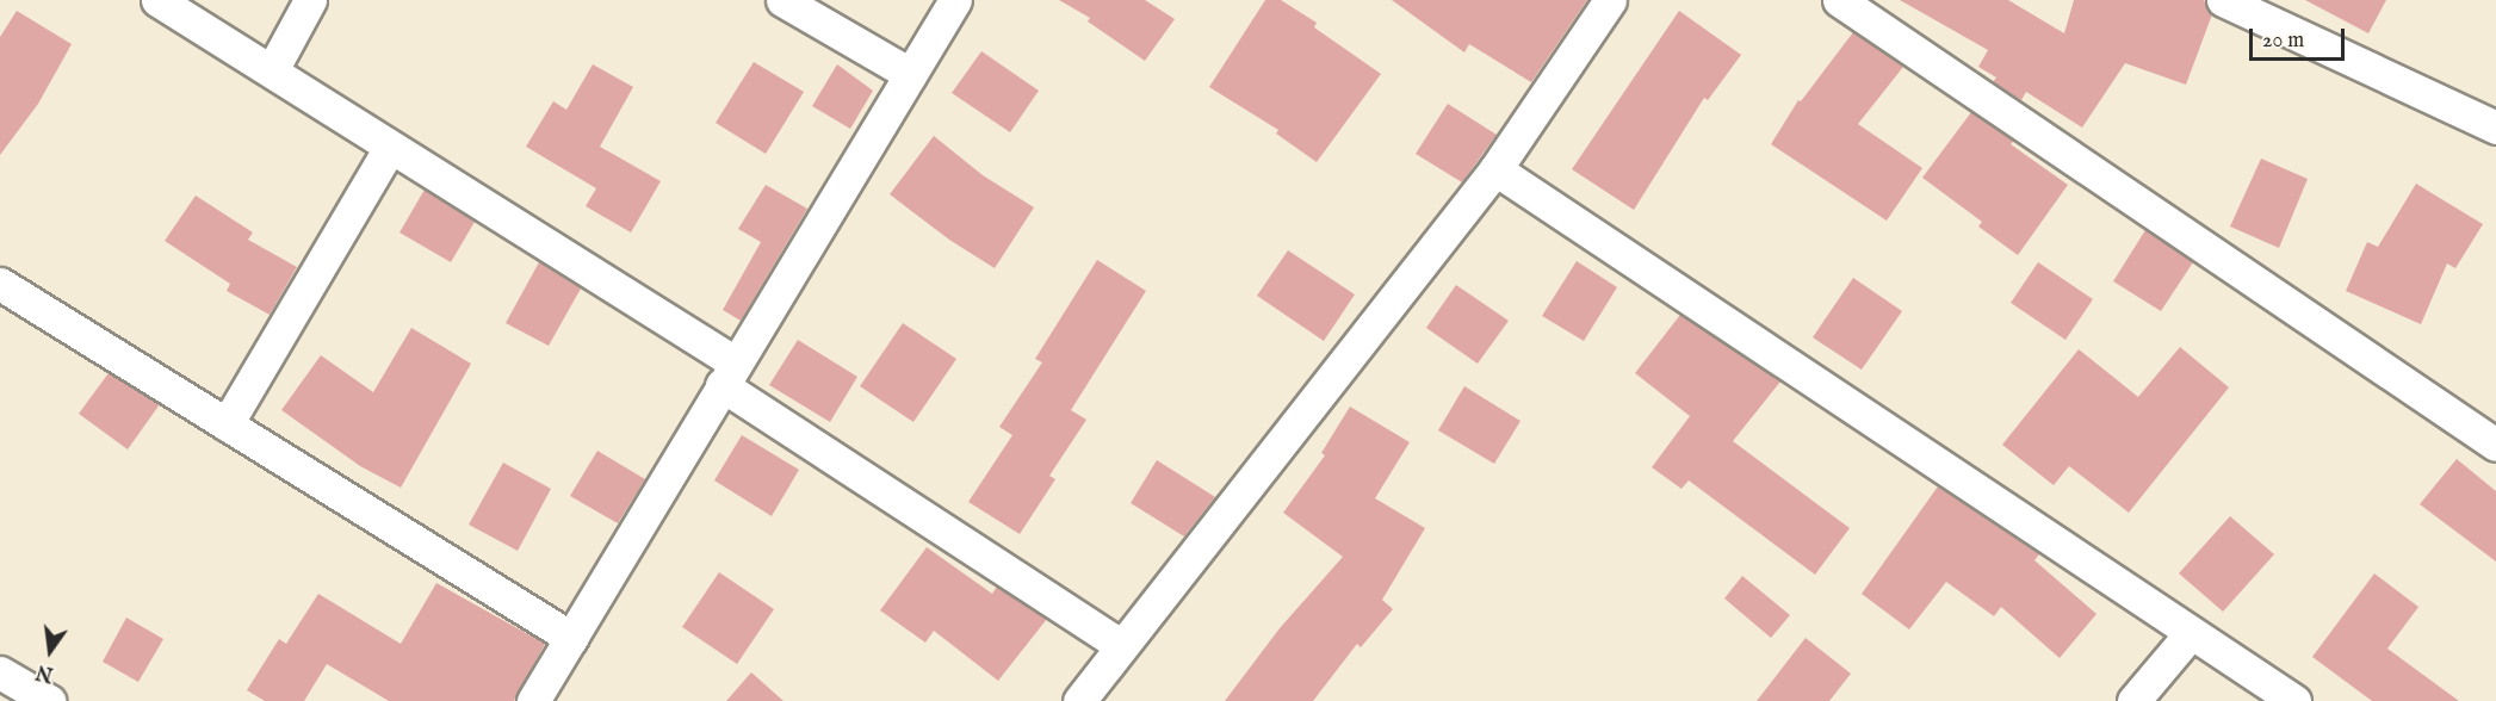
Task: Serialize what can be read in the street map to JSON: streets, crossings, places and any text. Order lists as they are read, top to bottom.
{
  "scale_bar": "20 m",
  "north": "bottom"
}
